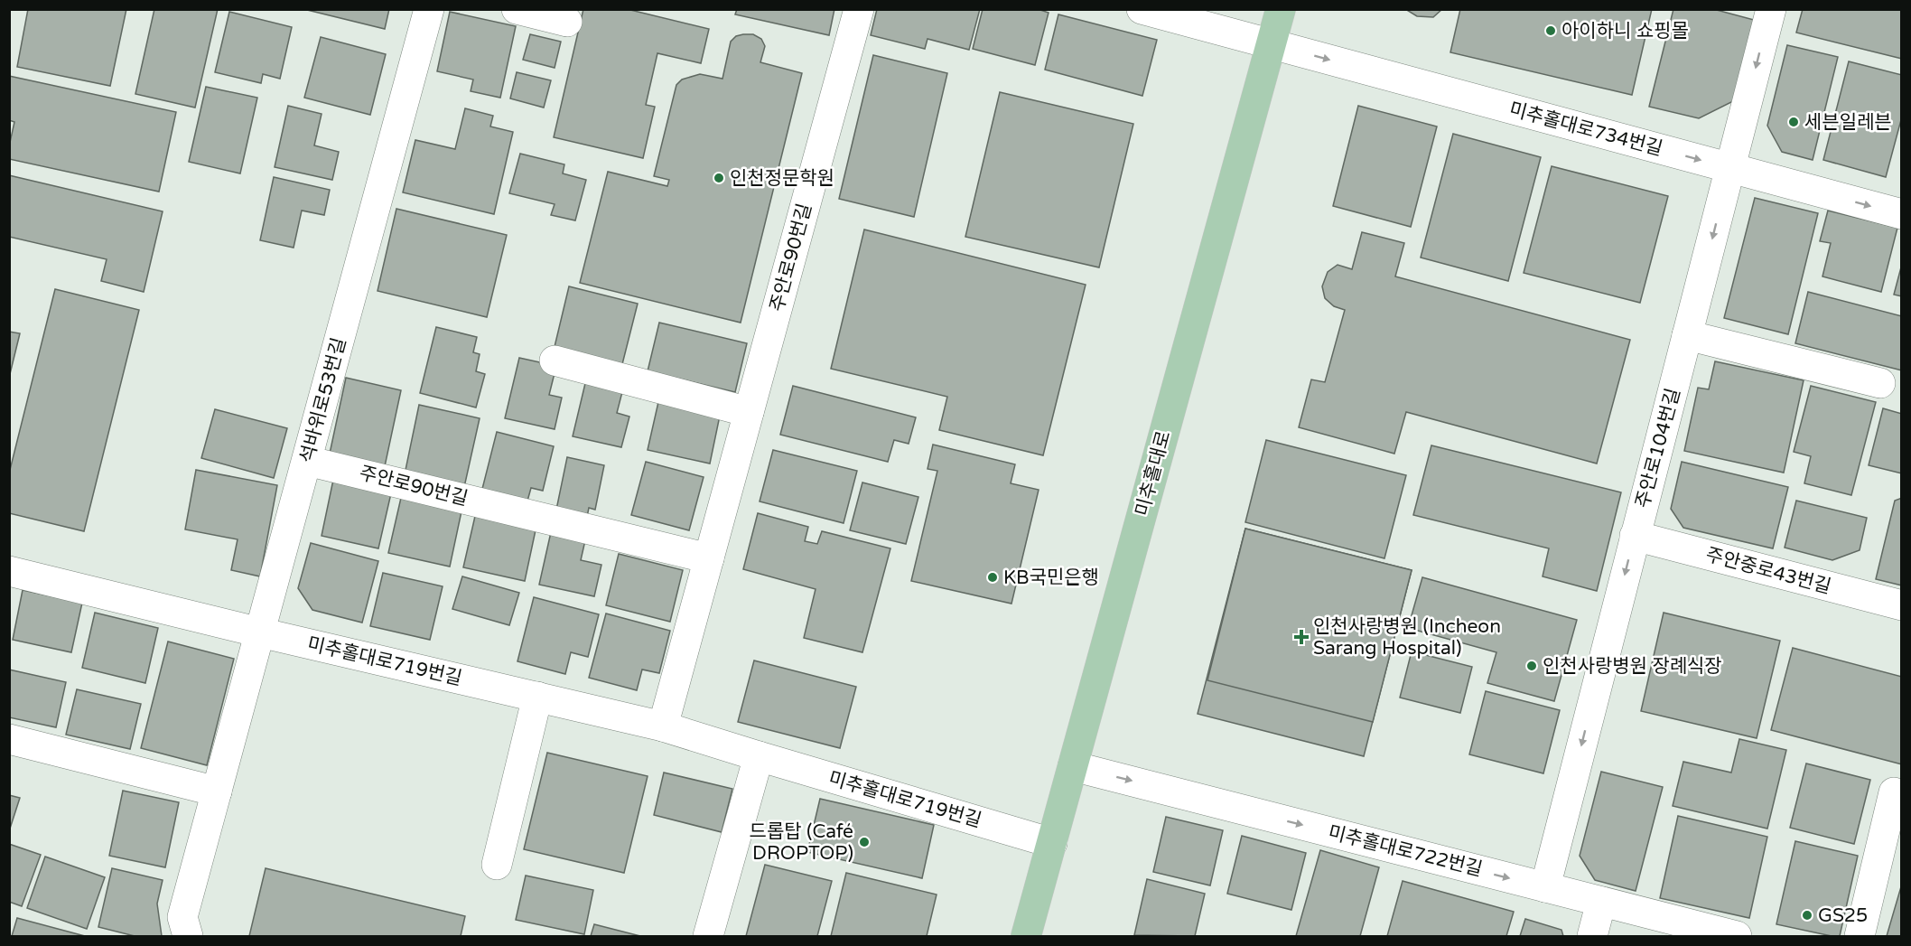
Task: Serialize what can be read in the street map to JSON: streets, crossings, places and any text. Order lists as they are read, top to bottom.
{
  "streets": {
    "main road": ["미추홀대로"],
    "lane": [
      "미추홀대로734번길",
      "주안로90번길",
      "석바위로53번길",
      "주안로104번길",
      "주안중로43번길",
      "미추홀대로719번길",
      "미추홀대로722번길"
    ]
  },
  "crossings": [
    ["미추홀대로734번길", "주안로104번길"],
    ["미추홀대로734번길", "미추홀대로"],
    ["주안로90번길", "석바위로53번길"],
    ["주안로90번길", "미추홀대로719번길"],
    ["석바위로53번길", "미추홀대로719번길"],
    ["주안로104번길", "주안중로43번길"],
    ["주안로104번길", "미추홀대로722번길"],
    ["미추홀대로", "미추홀대로719번길"],
    ["미추홀대로", "미추홀대로722번길"]
  ],
  "one_way": ["미추홀대로734번길", "주안로104번길", "미추홀대로722번길"],
  "places": {
    "other": [
      "아이하니 쇼핑몰",
      "세븐일레븐",
      "인천정문학원",
      "KB국민은행",
      "인천사랑병원 장례식장",
      "드롭탑 (Café DROPTOP)",
      "GS25"
    ],
    "health": ["인천사랑병원 (Incheon Sarang Hospital)"]
  }
}
